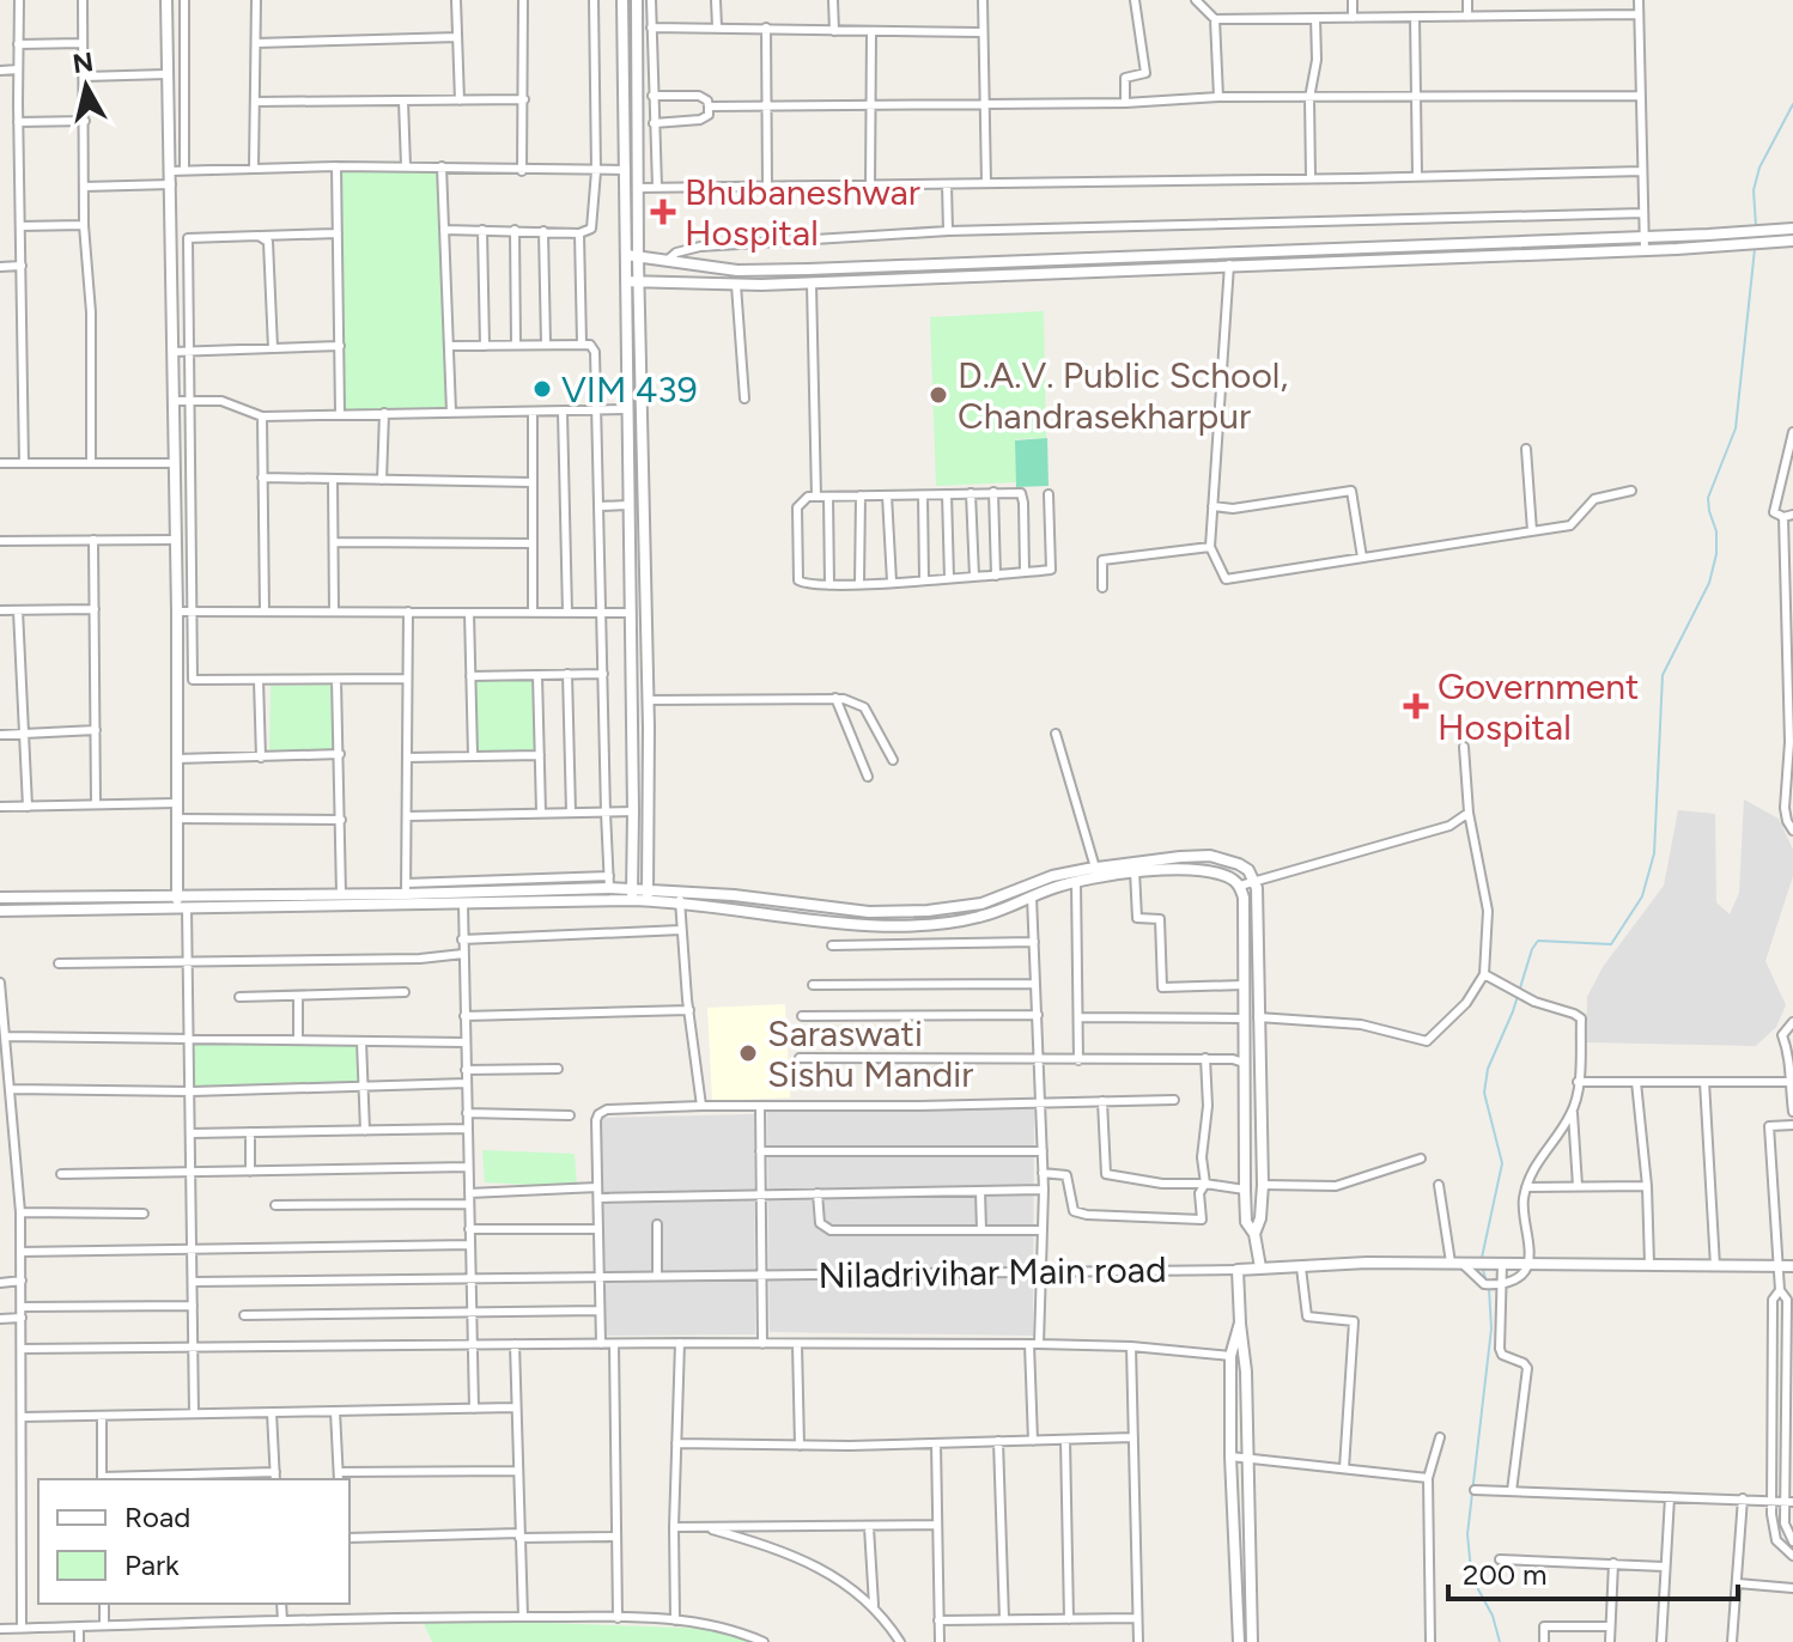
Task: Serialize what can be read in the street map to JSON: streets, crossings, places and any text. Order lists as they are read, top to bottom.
{
  "streets": {
    "street": ["Niladrivihar Main road"]
  },
  "places": {
    "health": ["Bhubaneshwar Hospital", "Government Hospital"],
    "other": ["VIM 439", "D.A.V. Public School, Chandrasekharpur", "Saraswati Sishu Mandir"]
  },
  "legend": ["Road", "Park"],
  "scale_bar": "200 m",
  "north": "top"
}
